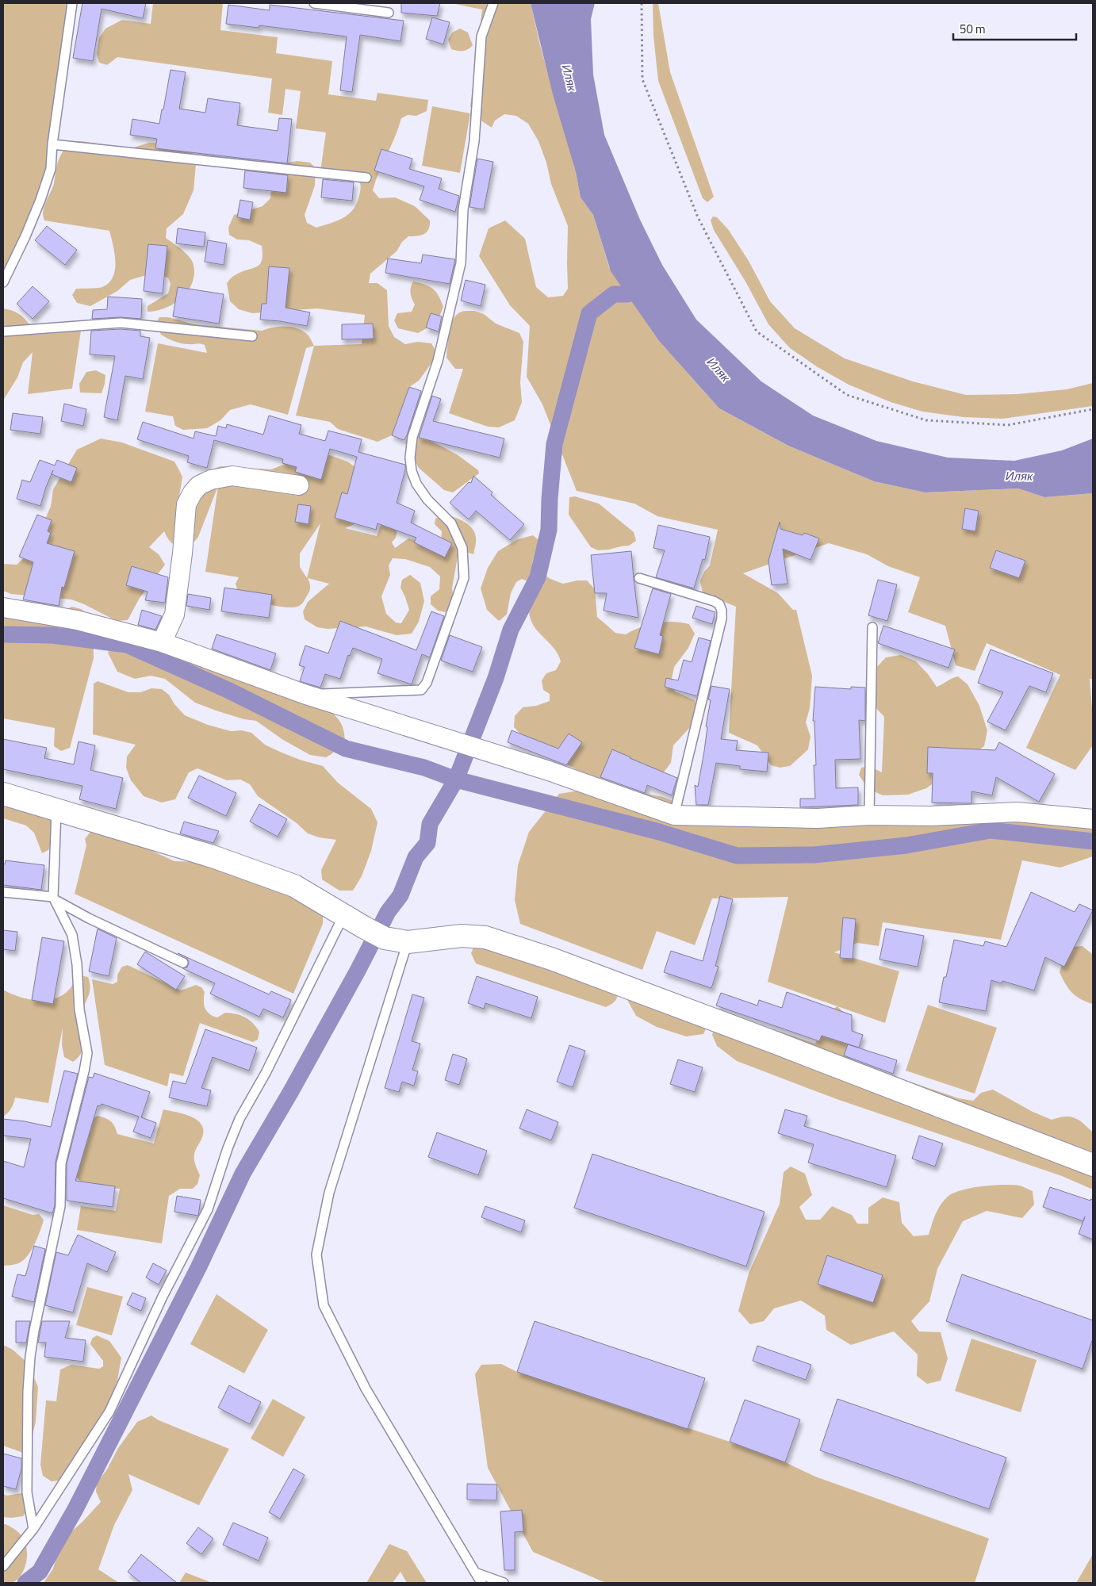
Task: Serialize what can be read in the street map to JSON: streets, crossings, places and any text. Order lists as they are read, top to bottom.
{
  "water": ["Иляк"],
  "scale_bar": "50 m"
}
